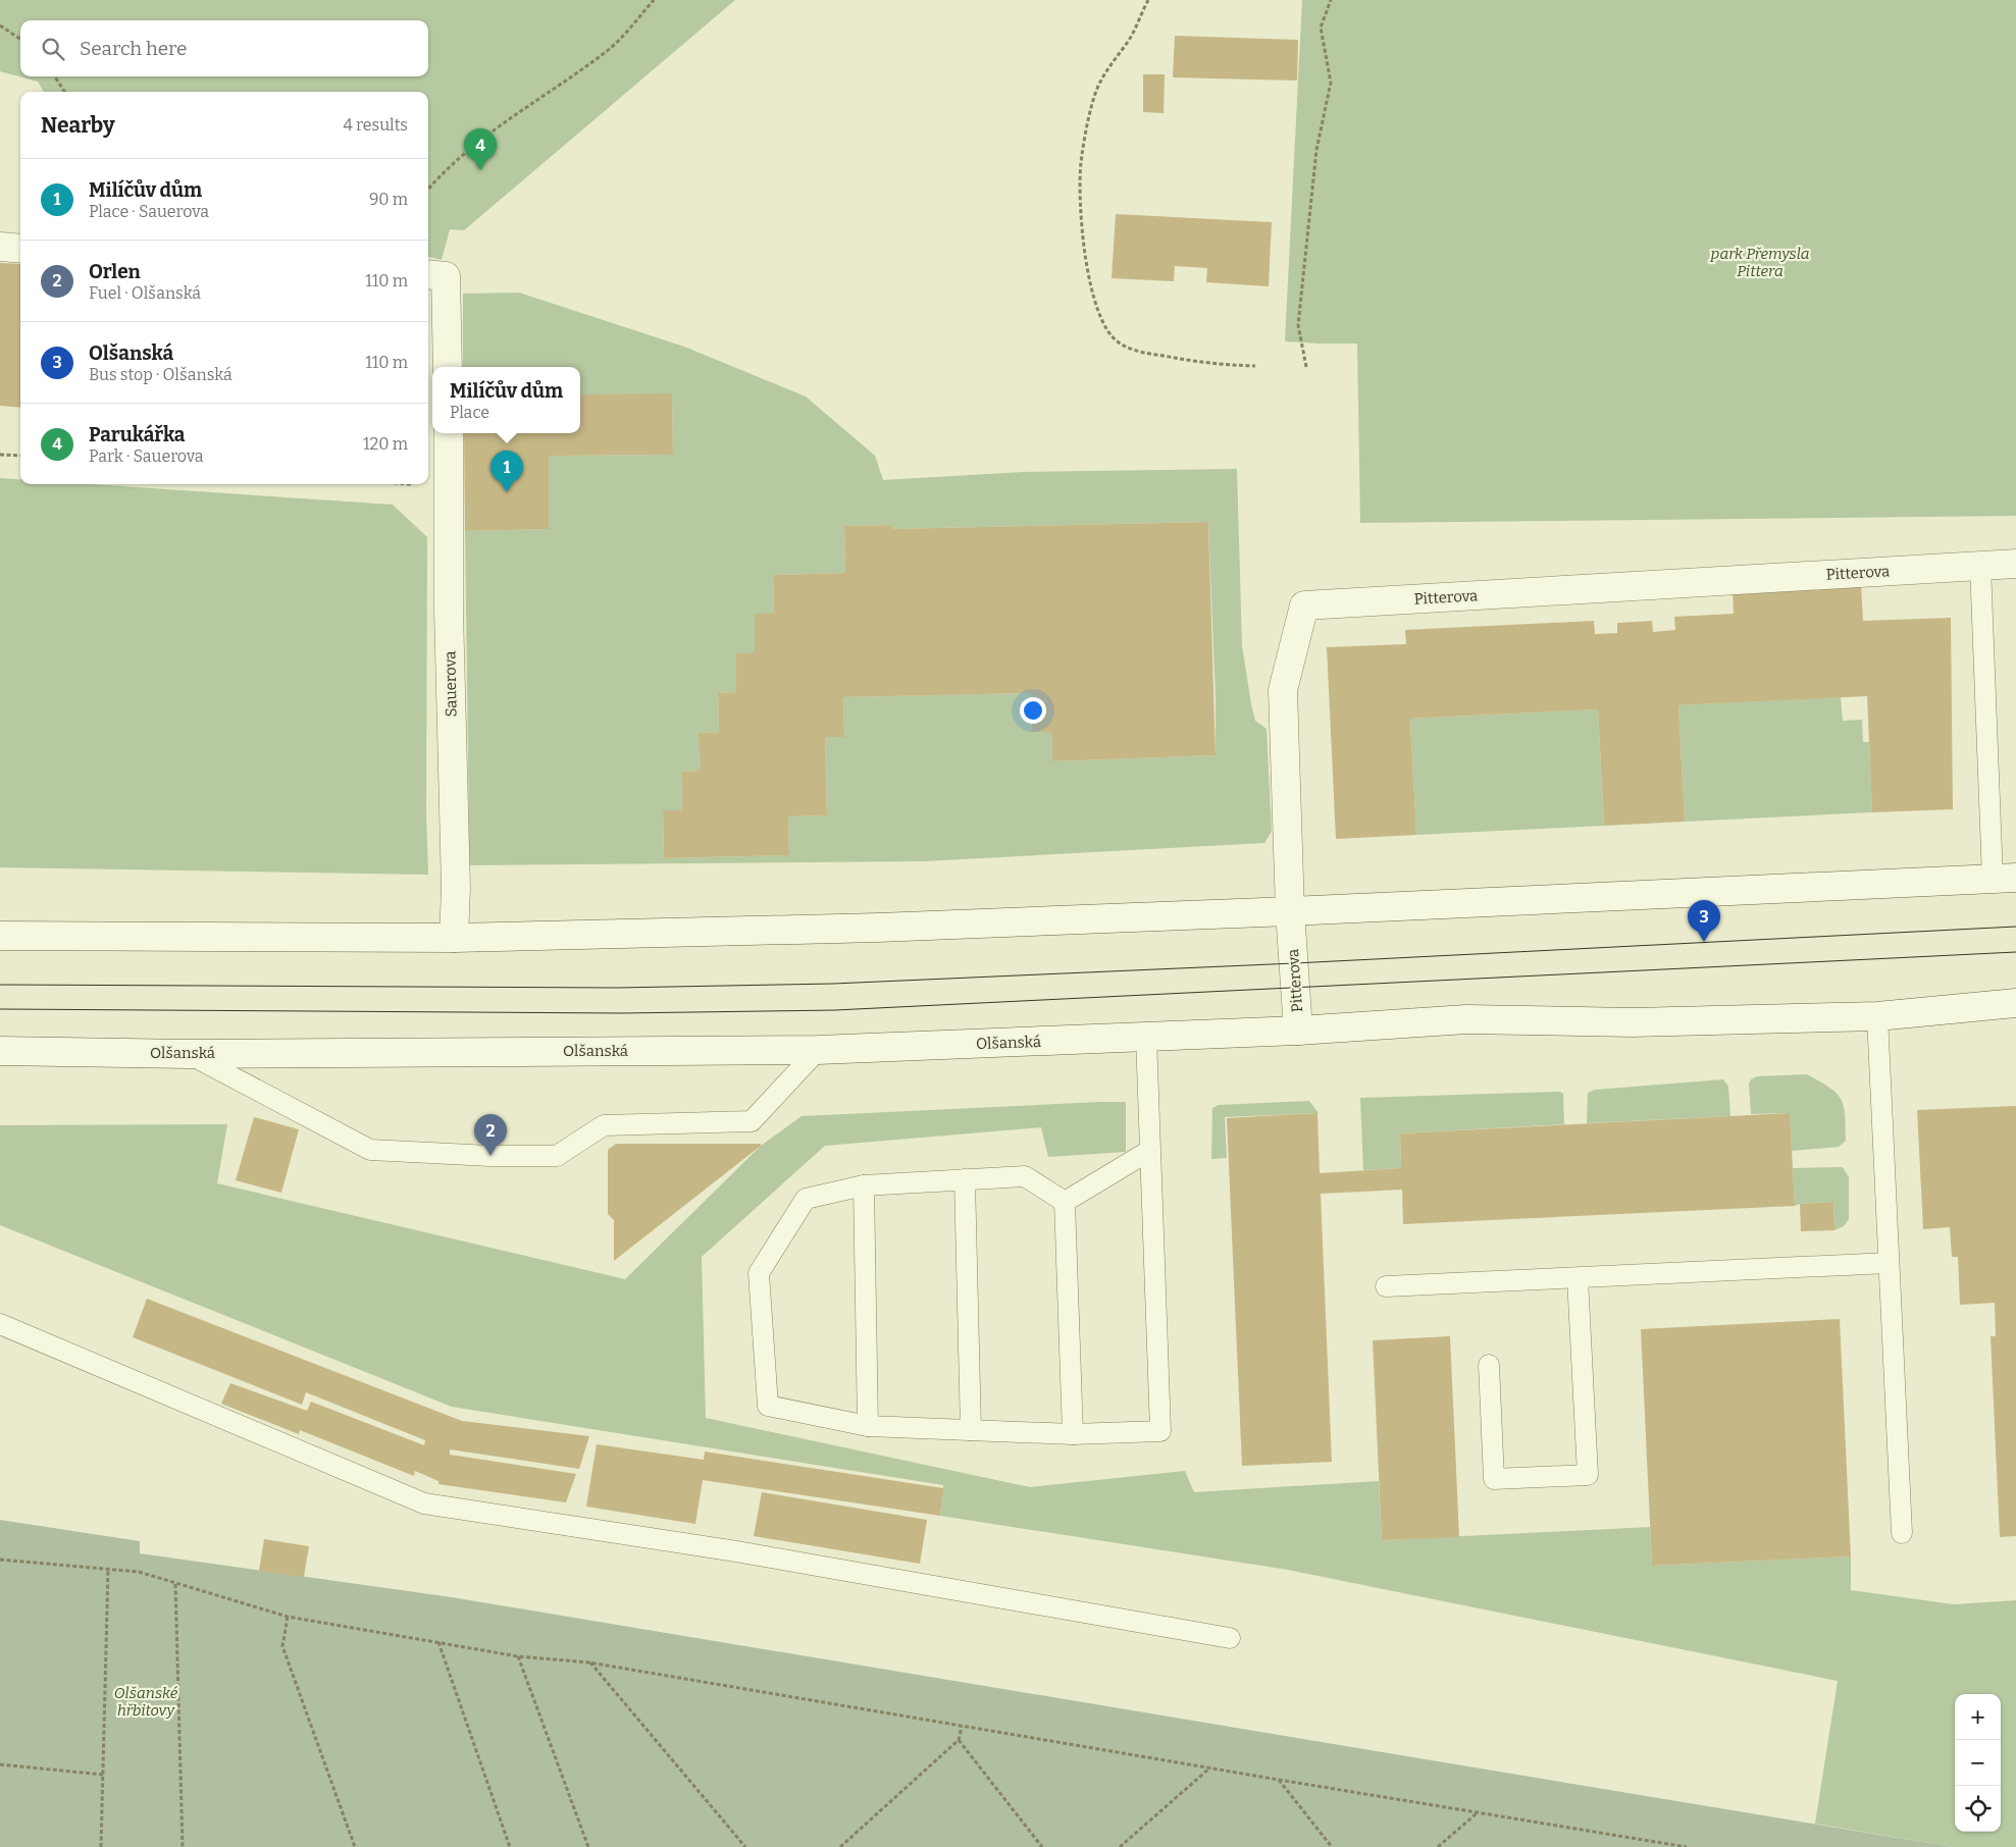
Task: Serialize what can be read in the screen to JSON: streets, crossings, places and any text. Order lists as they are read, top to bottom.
{
  "streets": {
    "street": ["Pitterova", "Sauerova", "Olšanská"]
  },
  "crossings": [
    ["Pitterova", "Olšanská"]
  ],
  "parks": ["park Přemysla Pittera", "Olšanské hřbitovy"],
  "page": {
    "search": "Search here",
    "heading": ["Nearby", "4 results"],
    "pins": [
      "4",
      "1",
      "3",
      "2"
    ],
    "list": [
      {
        "mark": "1",
        "name": "Milíčův dům",
        "note": "Place · Sauerova",
        "value": "90 m"
      },
      {
        "mark": "2",
        "name": "Orlen",
        "note": "Fuel · Olšanská",
        "value": "110 m"
      },
      {
        "mark": "3",
        "name": "Olšanská",
        "note": "Bus stop · Olšanská",
        "value": "110 m"
      },
      {
        "mark": "4",
        "name": "Parukářka",
        "note": "Park · Sauerova",
        "value": "120 m"
      }
    ],
    "popup": ["Milíčův dům", "Place"],
    "map_buttons": ["+", "−"]
  }
}
